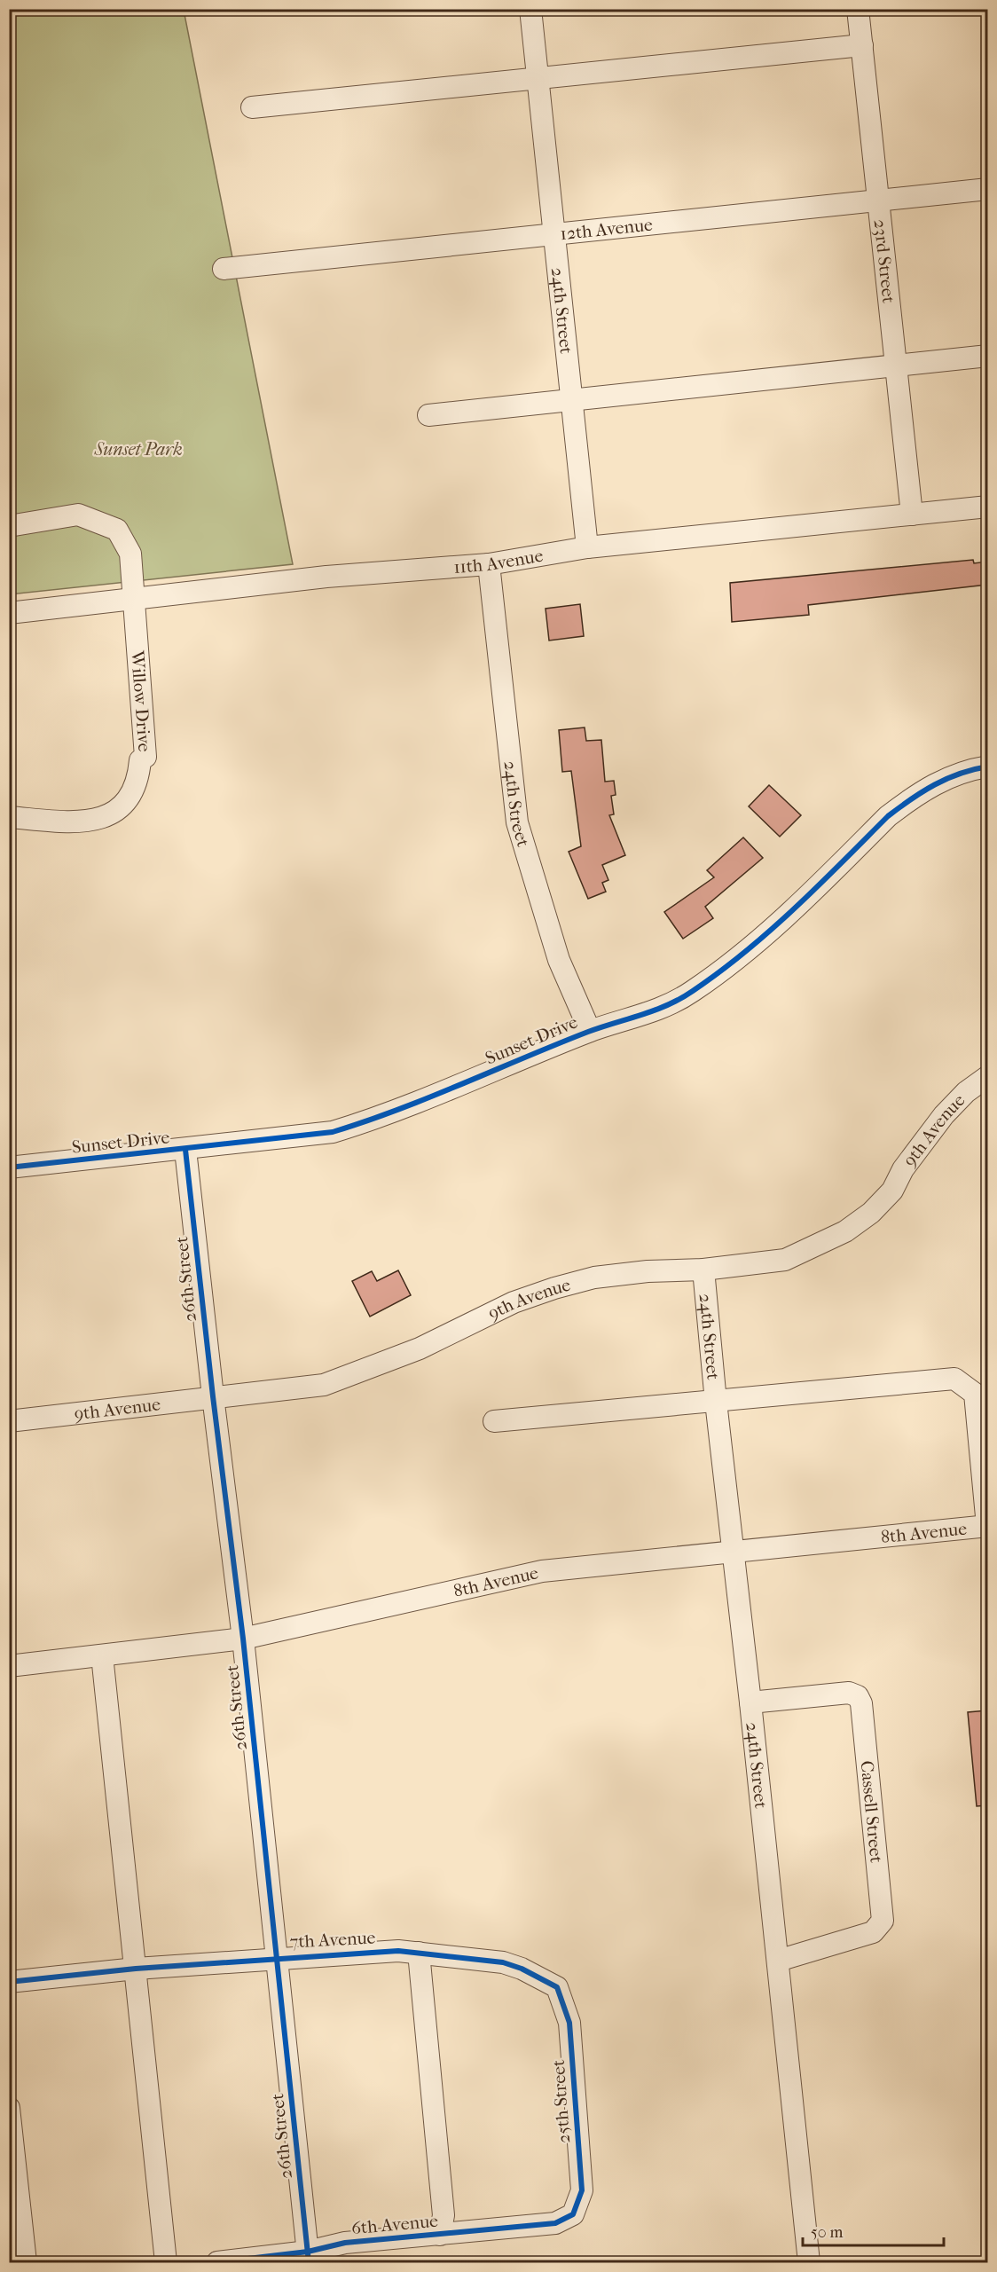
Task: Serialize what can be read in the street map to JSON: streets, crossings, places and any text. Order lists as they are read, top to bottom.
{
  "streets": {
    "street": [
      "12th Avenue",
      "23rd Street",
      "24th Street",
      "11th Avenue",
      "Willow Drive",
      "Sunset Drive",
      "9th Avenue",
      "26th Street",
      "8th Avenue",
      "Cassell Street",
      "7th Avenue",
      "25th Street",
      "6th Avenue"
    ]
  },
  "crossings": [
    ["12th Avenue", "23rd Street"],
    ["12th Avenue", "24th Street"],
    ["23rd Street", "11th Avenue"],
    ["24th Street", "11th Avenue"],
    ["24th Street", "Sunset Drive"],
    ["24th Street", "9th Avenue"],
    ["24th Street", "8th Avenue"],
    ["24th Street", "Cassell Street"],
    ["11th Avenue", "Willow Drive"],
    ["Sunset Drive", "26th Street"],
    ["9th Avenue", "26th Street"],
    ["26th Street", "8th Avenue"],
    ["26th Street", "7th Avenue"],
    ["26th Street", "6th Avenue"],
    ["7th Avenue", "25th Street"],
    ["25th Street", "6th Avenue"]
  ],
  "parks": ["Sunset Park"],
  "scale_bar": "50 m"
}
